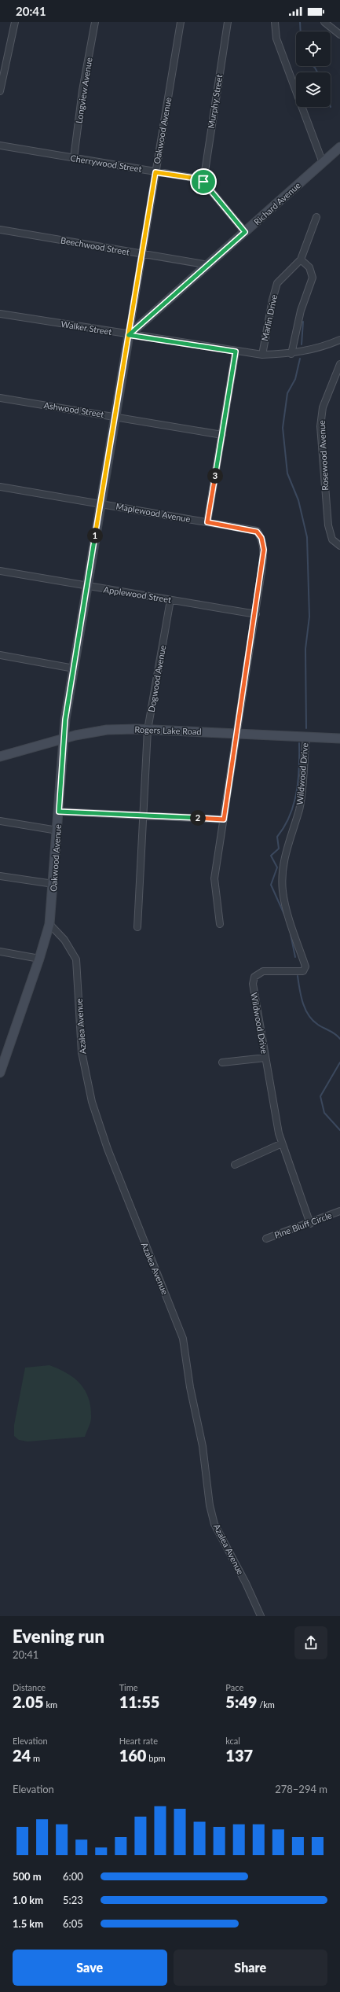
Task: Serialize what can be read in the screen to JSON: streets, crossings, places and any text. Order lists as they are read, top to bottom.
{
  "streets": {
    "street": [
      "Longview Avenue",
      "Murphy Street",
      "Oakwood Avenue",
      "Cherrywood Street",
      "Richard Avenue",
      "Beechwood Street",
      "Marlin Drive",
      "Walker Street",
      "Ashwood Street",
      "Rosewood Avenue",
      "Maplewood Avenue",
      "Applewood Street",
      "Dogwood Avenue",
      "Rogers Lake Road",
      "Wildwood Drive",
      "Azalea Avenue",
      "Pine Bluff Circle"
    ]
  },
  "crossings": [
    ["Longview Avenue", "Cherrywood Street"],
    ["Murphy Street", "Cherrywood Street"],
    ["Oakwood Avenue", "Cherrywood Street"],
    ["Oakwood Avenue", "Richard Avenue"],
    ["Oakwood Avenue", "Beechwood Street"],
    ["Oakwood Avenue", "Walker Street"],
    ["Oakwood Avenue", "Ashwood Street"],
    ["Oakwood Avenue", "Maplewood Avenue"],
    ["Oakwood Avenue", "Applewood Street"],
    ["Oakwood Avenue", "Rogers Lake Road"],
    ["Oakwood Avenue", "Azalea Avenue"],
    ["Richard Avenue", "Beechwood Street"],
    ["Richard Avenue", "Walker Street"],
    ["Marlin Drive", "Walker Street"],
    ["Maplewood Avenue", "Applewood Street"],
    ["Applewood Street", "Dogwood Avenue"],
    ["Dogwood Avenue", "Rogers Lake Road"],
    ["Rogers Lake Road", "Wildwood Drive"],
    ["Wildwood Drive", "Pine Bluff Circle"]
  ],
  "page": {
    "status": "20:41",
    "pins": ["3", "1", "2"],
    "heading": ["Evening run", "20:41"],
    "stats": [
      ["Distance", "2.05 km"],
      ["Time", "11:55"],
      ["Pace", "5:49 /km"],
      ["Elevation", "24 m"],
      ["Heart rate", "160 bpm"],
      ["kcal", "137"]
    ],
    "chart": ["Elevation", "278–294 m"],
    "list": [
      {
        "name": "500 m",
        "note": "6:00"
      },
      {
        "name": "1.0 km",
        "note": "5:23"
      },
      {
        "name": "1.5 km",
        "note": "6:05"
      }
    ],
    "buttons": ["Save", "Share"]
  }
}
